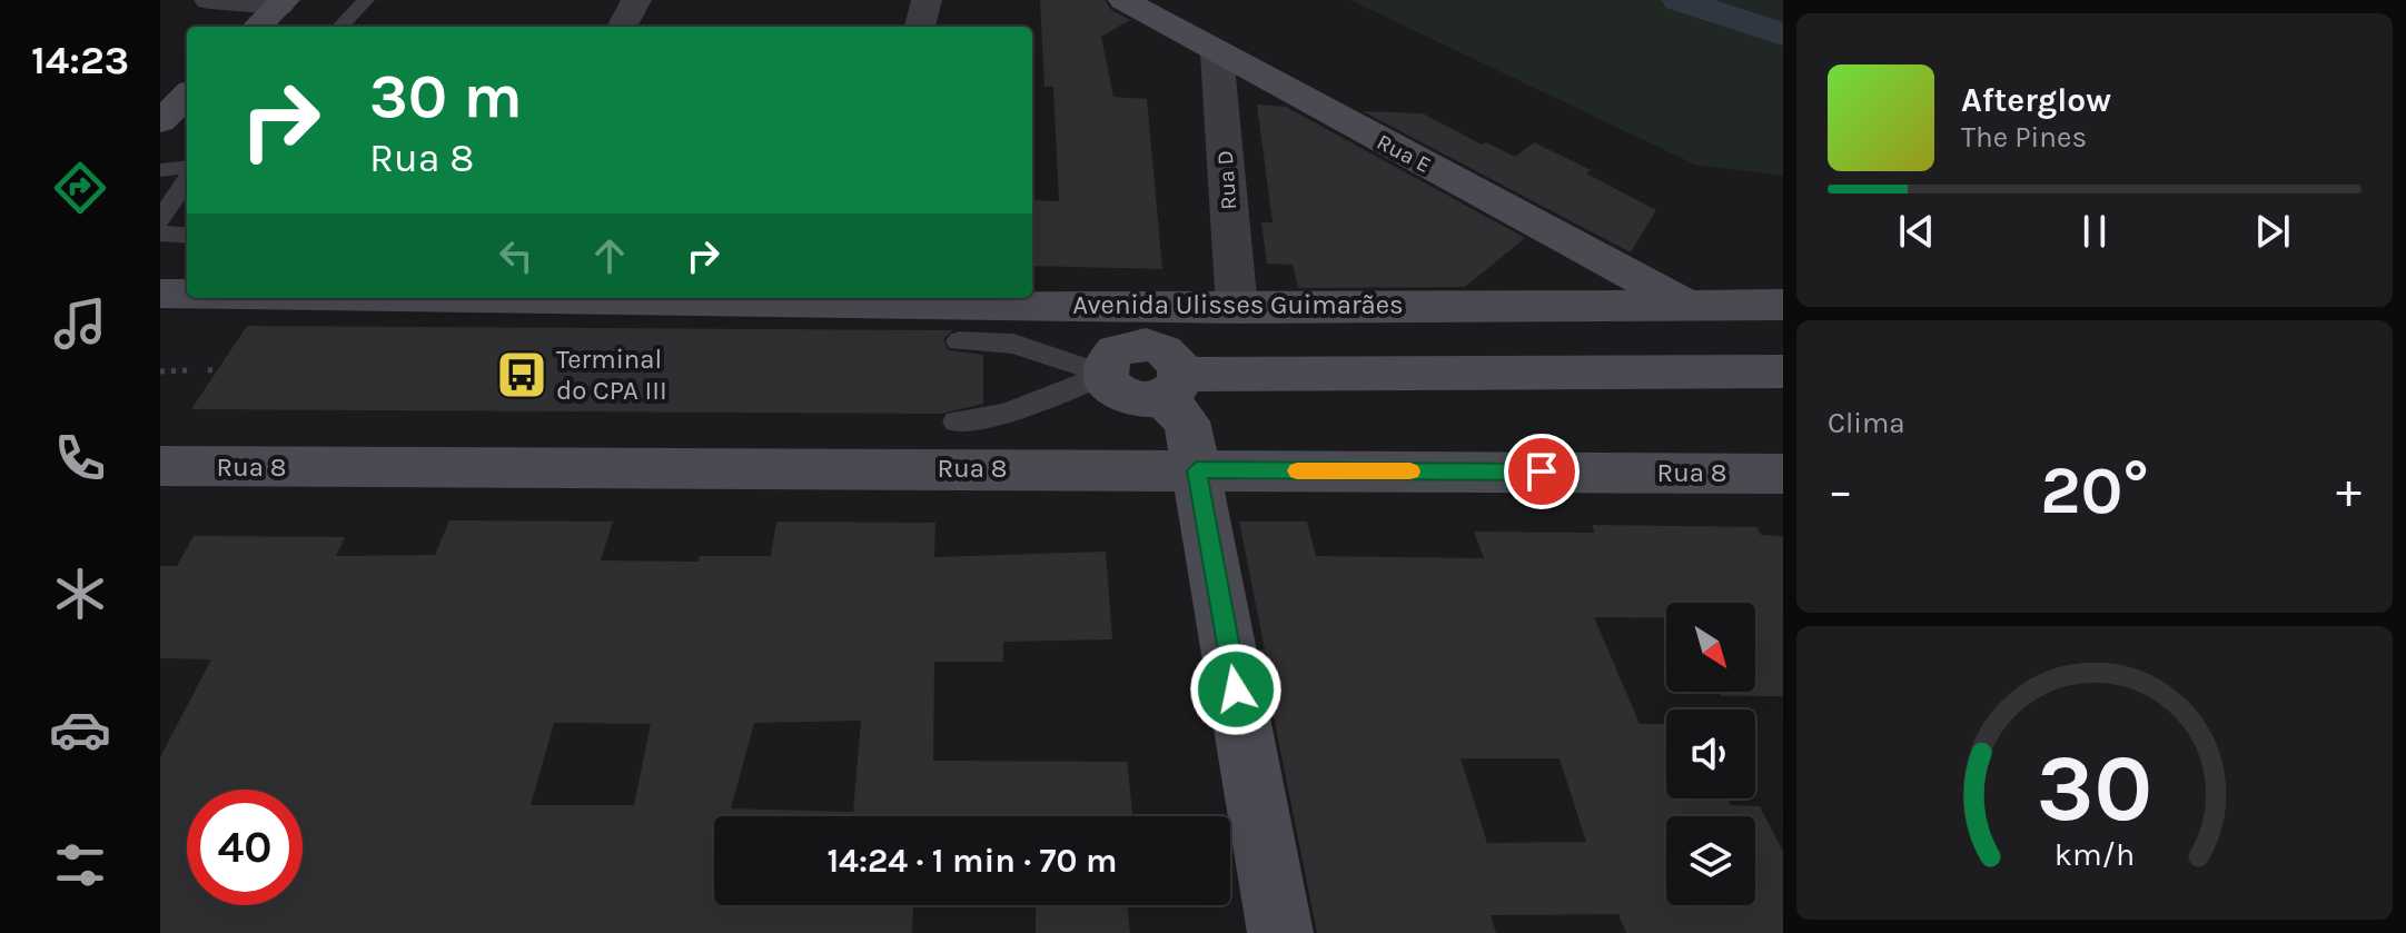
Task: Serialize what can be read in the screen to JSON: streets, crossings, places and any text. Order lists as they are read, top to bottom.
{
  "streets": {
    "main road": ["Rua E", "Avenida Ulisses Guimarães", "Rua 8"],
    "street": ["Rua D"]
  },
  "crossings": [
    ["Rua E", "Rua D"],
    ["Rua E", "Avenida Ulisses Guimarães"],
    ["Rua D", "Avenida Ulisses Guimarães"]
  ],
  "places": {
    "bus stop": ["Terminal do CPA III"]
  },
  "north": "bottom right",
  "page": {
    "tabs": "14:23",
    "turn": ["30 m", "Rua 8"],
    "song": ["Afterglow", "The Pines"],
    "tile": "Clima",
    "heat": ["−", "20°", "+"],
    "limit": "40",
    "trip": "14:24 · 1 min · 70 m",
    "gauge": ["30", "km/h"]
  }
}
